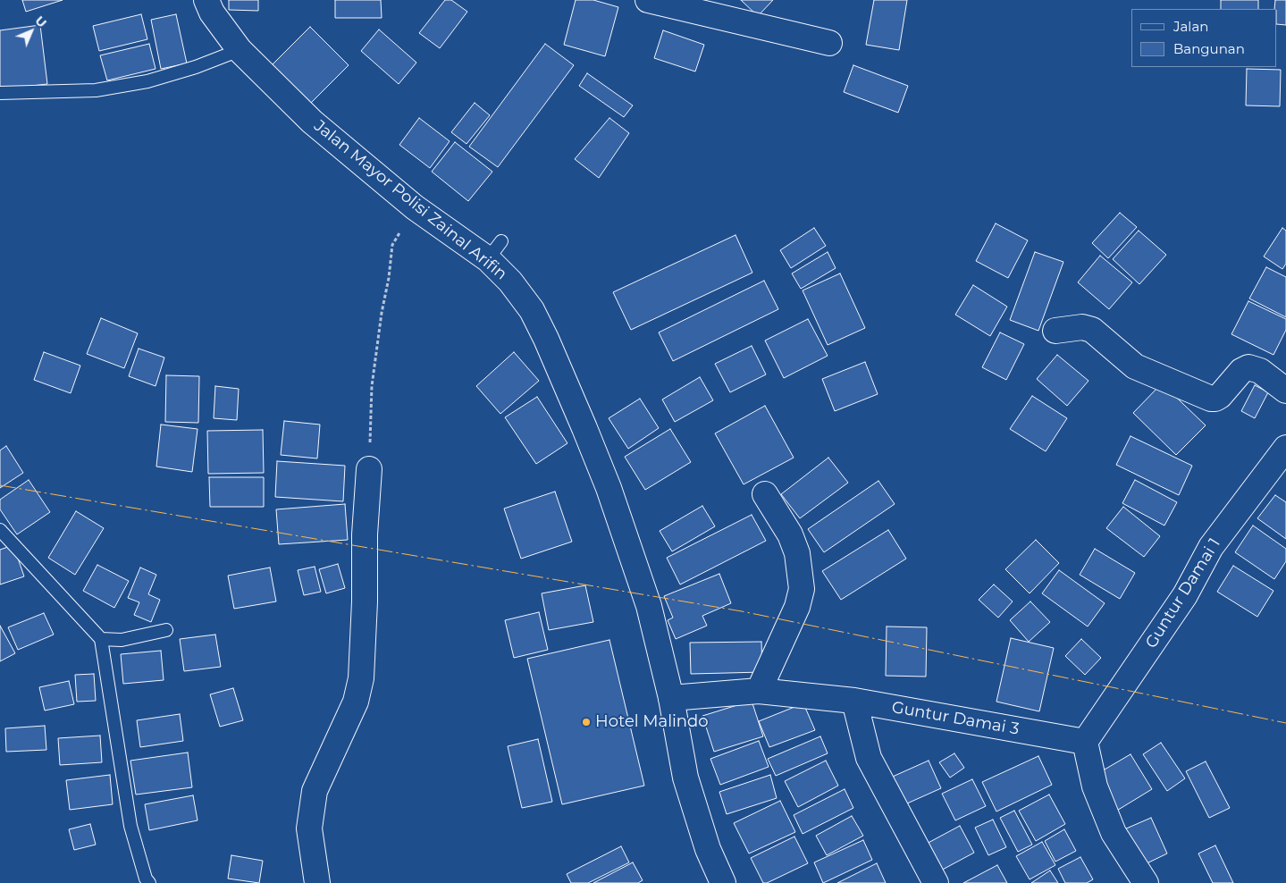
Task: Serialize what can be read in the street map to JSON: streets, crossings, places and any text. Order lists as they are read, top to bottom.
{
  "streets": {
    "street": ["Jalan Mayor Polisi Zainal Arifin", "Guntur Damai 1", "Guntur Damai 3"]
  },
  "crossings": [
    ["Jalan Mayor Polisi Zainal Arifin", "Guntur Damai 3"],
    ["Guntur Damai 1", "Guntur Damai 3"]
  ],
  "places": ["Hotel Malindo"],
  "legend": ["Jalan", "Bangunan"],
  "north": "top right"
}
